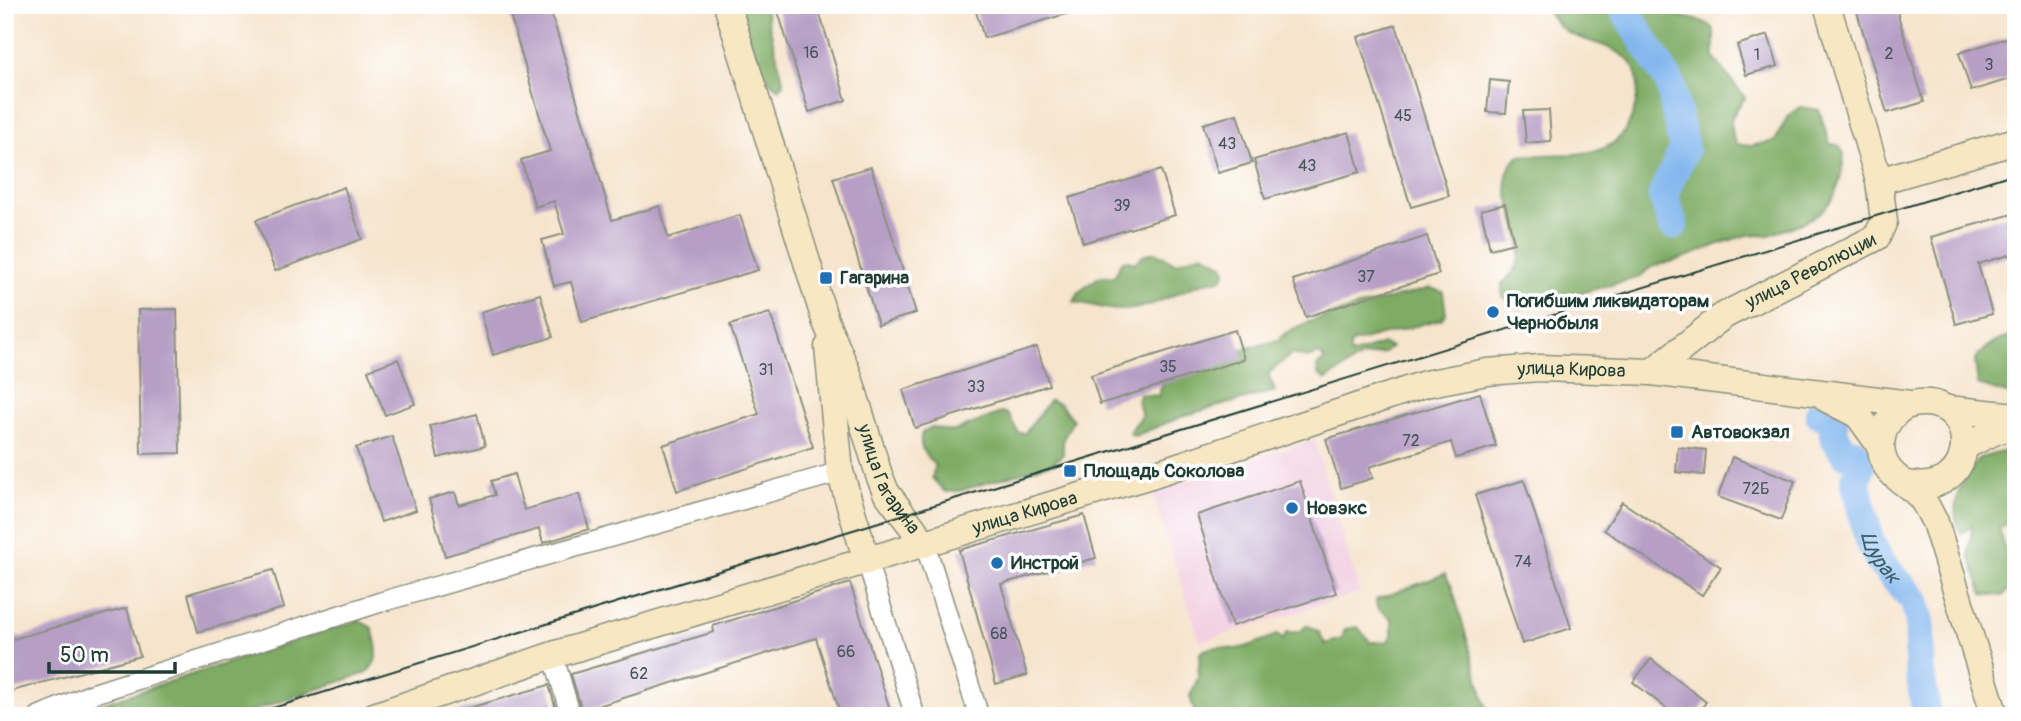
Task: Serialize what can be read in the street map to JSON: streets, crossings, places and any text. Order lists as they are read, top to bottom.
{
  "streets": {
    "street": ["улица Революции", "улица Кирова", "улица Гагарина"]
  },
  "crossings": [
    ["улица Революции", "улица Кирова"],
    ["улица Кирова", "улица Гагарина"]
  ],
  "water": ["Шурак"],
  "places": {
    "transit": ["Гагарина", "Автовокзал", "Площадь Соколова"],
    "other": ["Погибшим ликвидаторам Чернобыля", "Новэкс", "Инстрой"]
  },
  "house_numbers": [
    "16",
    "2",
    "1",
    "3",
    "45",
    "43",
    "43",
    "39",
    "37",
    "35",
    "31",
    "33",
    "72",
    "72Б",
    "74",
    "68",
    "66",
    "62"
  ],
  "scale_bar": "50 m"
}
